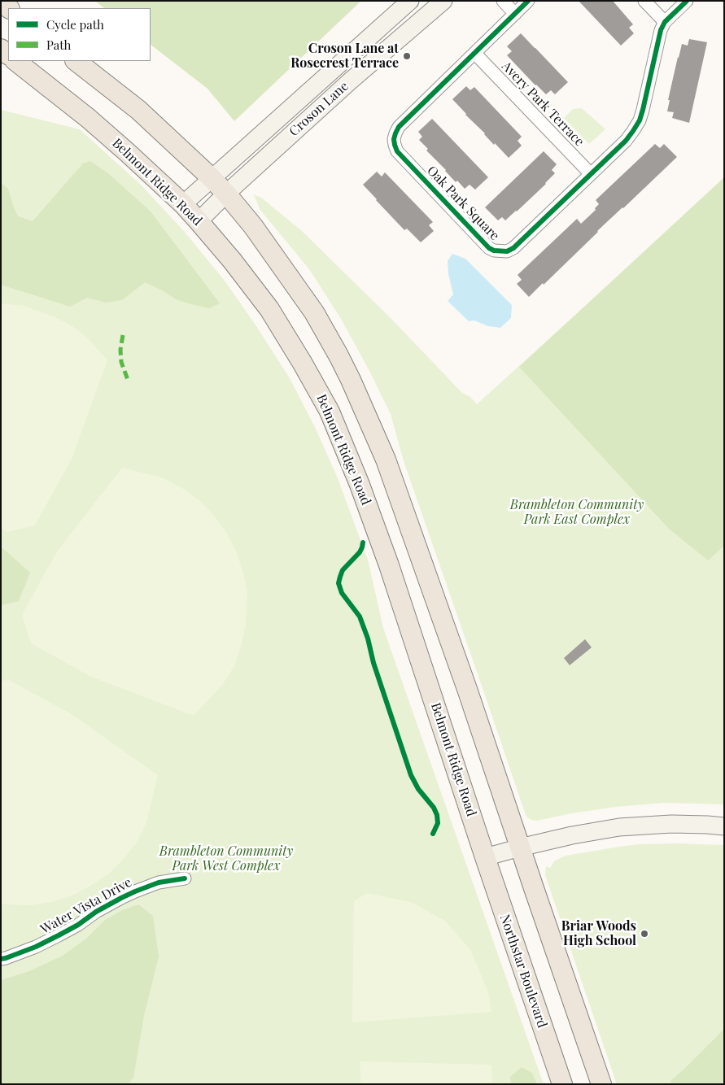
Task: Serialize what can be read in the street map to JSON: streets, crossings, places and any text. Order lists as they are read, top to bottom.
{
  "streets": {
    "main road": ["Croson Lane", "Belmont Ridge Road", "Northstar Boulevard"],
    "street": ["Avery Park Terrace", "Oak Park Square", "Water Vista Drive"]
  },
  "crossings": [
    ["Avery Park Terrace", "Oak Park Square"],
    ["Croson Lane", "Belmont Ridge Road"],
    ["Belmont Ridge Road", "Northstar Boulevard"]
  ],
  "parks": ["Brambleton Community Park East Complex", "Brambleton Community Park West Complex"],
  "places": ["Croson Lane at Rosecrest Terrace", "Briar Woods High School"],
  "legend": ["Cycle path", "Path"]
}
